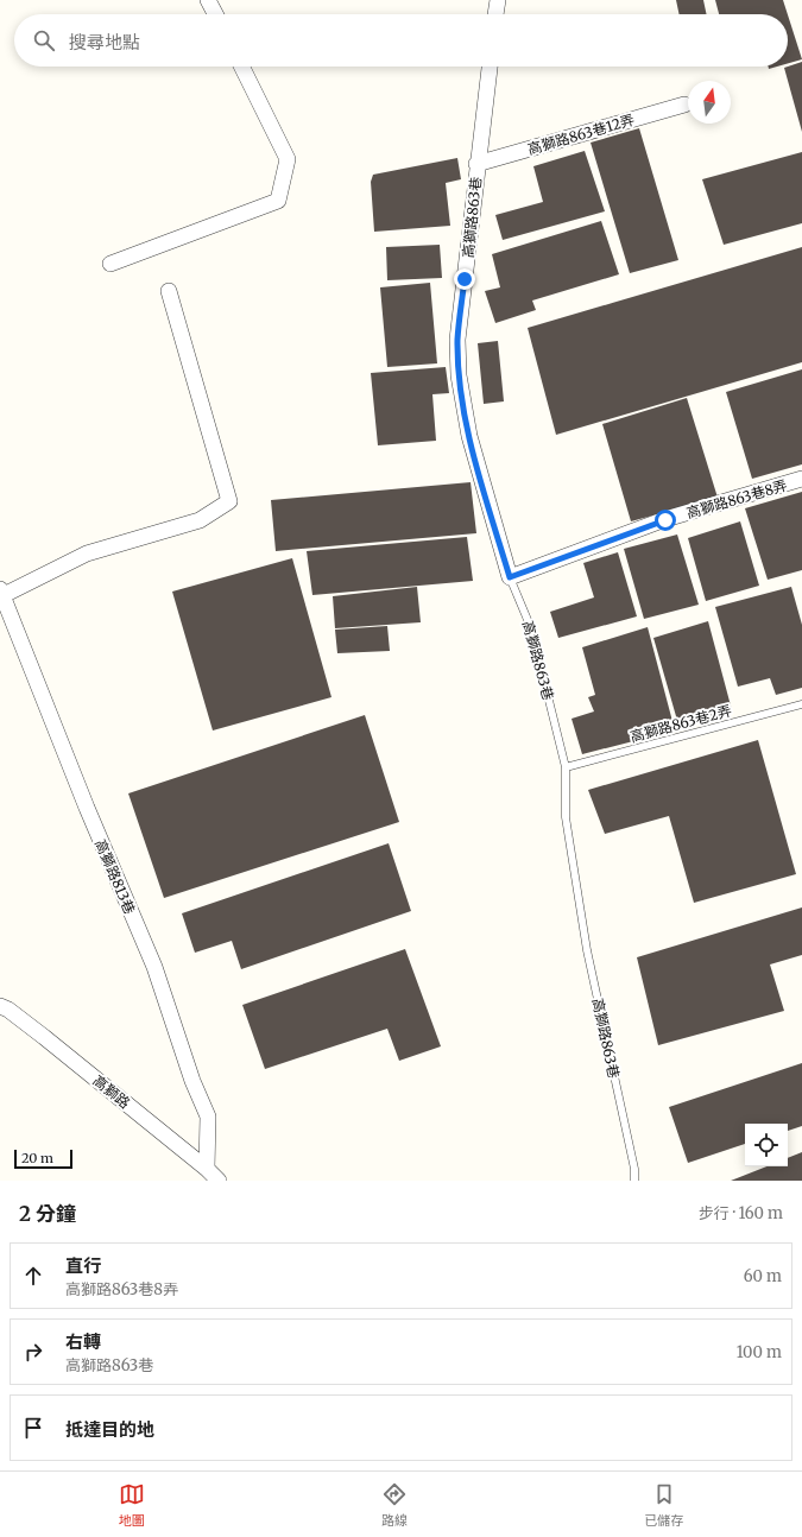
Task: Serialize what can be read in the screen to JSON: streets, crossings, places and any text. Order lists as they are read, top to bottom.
{
  "streets": {
    "street": [
      "高獅路863巷12弄",
      "高獅路863巷",
      "高獅路863巷8弄",
      "高獅路813巷",
      "高獅路"
    ],
    "lane": ["高獅路863巷2弄"]
  },
  "crossings": [
    ["高獅路863巷12弄", "高獅路863巷"],
    ["高獅路863巷", "高獅路863巷8弄"],
    ["高獅路863巷", "高獅路863巷2弄"],
    ["高獅路813巷", "高獅路"]
  ],
  "scale_bar": "20 m",
  "north": "top",
  "page": {
    "search": "搜尋地點",
    "scale": "20 m",
    "heading": ["2 分鐘", "步行 · 160 m"],
    "list": [
      ["直行", "高獅路863巷8弄", "60 m"],
      ["右轉", "高獅路863巷", "100 m"],
      "抵達目的地"
    ],
    "nav": ["地圖", "路線", "已儲存"]
  }
}
